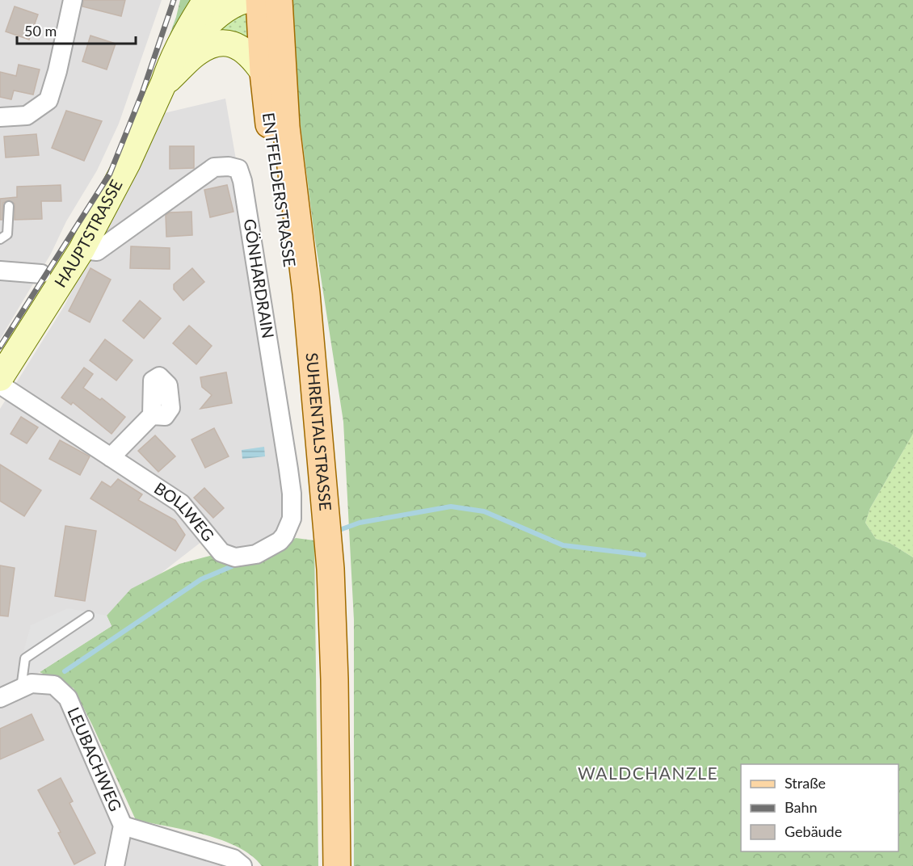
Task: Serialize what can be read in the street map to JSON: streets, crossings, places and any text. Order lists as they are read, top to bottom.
{
  "streets": {
    "main road": ["ENTFELDERSTRASSE", "HAUPTSTRASSE", "SUHRENTALSTRASSE"],
    "street": ["GÖNHARDRAIN", "BOLLWEG", "LEUBACHWEG"]
  },
  "crossings": [
    ["ENTFELDERSTRASSE", "SUHRENTALSTRASSE"],
    ["HAUPTSTRASSE", "GÖNHARDRAIN"],
    ["GÖNHARDRAIN", "BOLLWEG"]
  ],
  "districts": ["WALDCHANZLE"],
  "legend": ["Straße", "Bahn", "Gebäude"],
  "scale_bar": "50 m"
}
